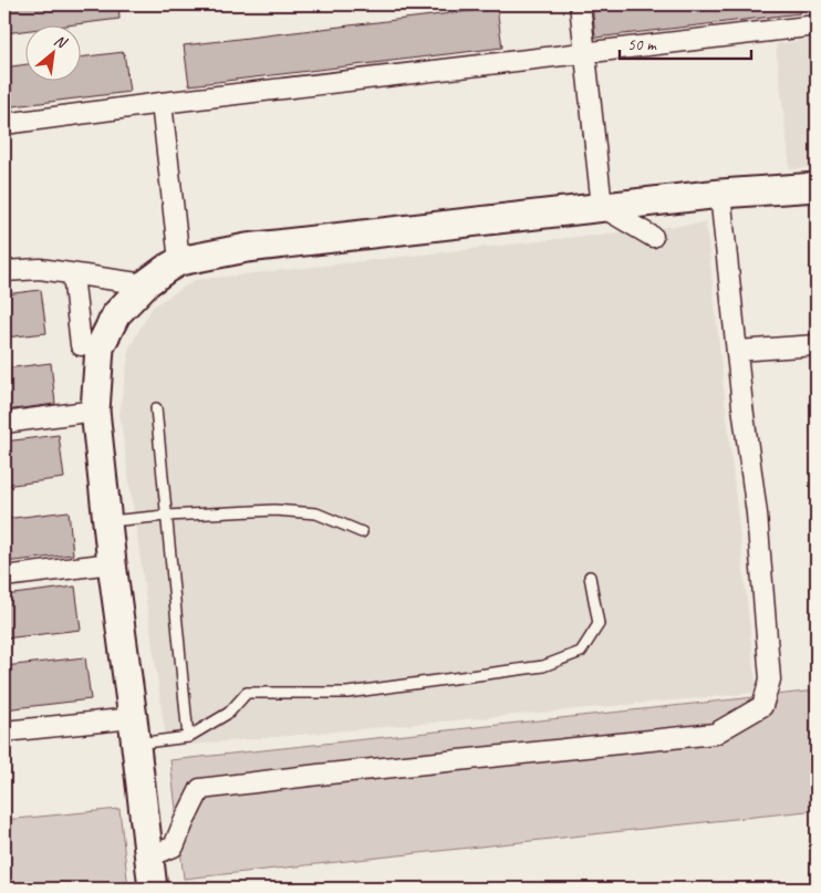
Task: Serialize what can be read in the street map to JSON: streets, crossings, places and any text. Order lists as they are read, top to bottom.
{
  "scale_bar": "50 m",
  "north": "top right"
}
